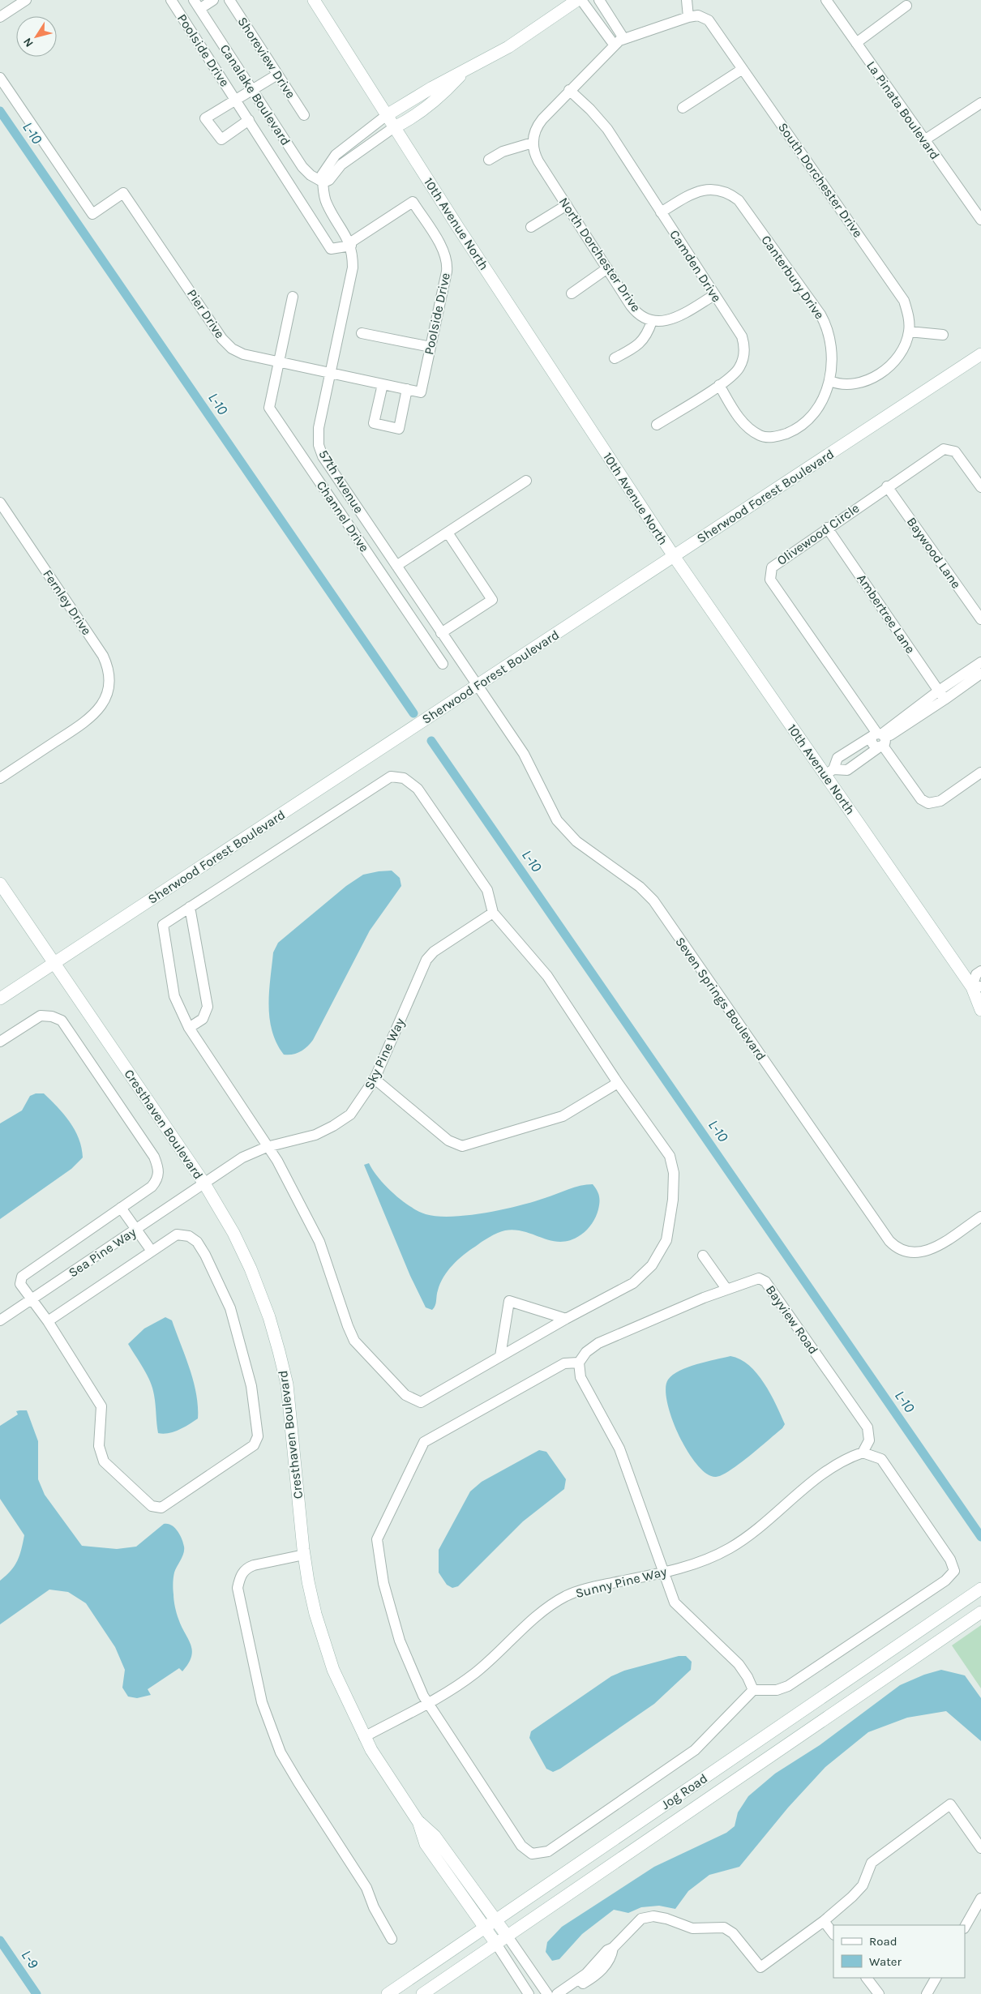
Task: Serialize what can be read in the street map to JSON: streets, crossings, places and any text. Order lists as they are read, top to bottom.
{
  "streets": {
    "street": [
      "Poolside Drive",
      "Shoreview Drive",
      "Canalake Boulevard",
      "La Pinata Boulevard",
      "South Dorchester Drive",
      "10th Avenue North",
      "North Dorchester Drive",
      "Camden Drive",
      "Canterbury Drive",
      "Pier Drive",
      "57th Avenue",
      "Sherwood Forest Boulevard",
      "Channel Drive",
      "Olivewood Circle",
      "Baywood Lane",
      "Fernley Drive",
      "Ambertree Lane",
      "Seven Springs Boulevard",
      "Sky Pine Way",
      "Cresthaven Boulevard",
      "Sea Pine Way",
      "Bayview Road",
      "Sunny Pine Way",
      "Jog Road"
    ]
  },
  "crossings": [
    ["Poolside Drive", "Shoreview Drive"],
    ["Poolside Drive", "Canalake Boulevard"],
    ["Poolside Drive", "Pier Drive"],
    ["Poolside Drive", "57th Avenue"],
    ["Canalake Boulevard", "57th Avenue"],
    ["South Dorchester Drive", "Canterbury Drive"],
    ["10th Avenue North", "Sherwood Forest Boulevard"],
    ["North Dorchester Drive", "Camden Drive"],
    ["Camden Drive", "Canterbury Drive"],
    ["Pier Drive", "57th Avenue"],
    ["Pier Drive", "Channel Drive"],
    ["57th Avenue", "Sherwood Forest Boulevard"],
    ["57th Avenue", "Seven Springs Boulevard"],
    ["Sherwood Forest Boulevard", "Seven Springs Boulevard"],
    ["Sherwood Forest Boulevard", "Cresthaven Boulevard"],
    ["Olivewood Circle", "Baywood Lane"],
    ["Olivewood Circle", "Ambertree Lane"],
    ["Sky Pine Way", "Cresthaven Boulevard"],
    ["Sky Pine Way", "Sea Pine Way"],
    ["Cresthaven Boulevard", "Sea Pine Way"],
    ["Cresthaven Boulevard", "Sunny Pine Way"],
    ["Cresthaven Boulevard", "Jog Road"],
    ["Bayview Road", "Sunny Pine Way"]
  ],
  "water": ["L-10", "L-9"],
  "legend": ["Road", "Water"],
  "north": "bottom left"
}
